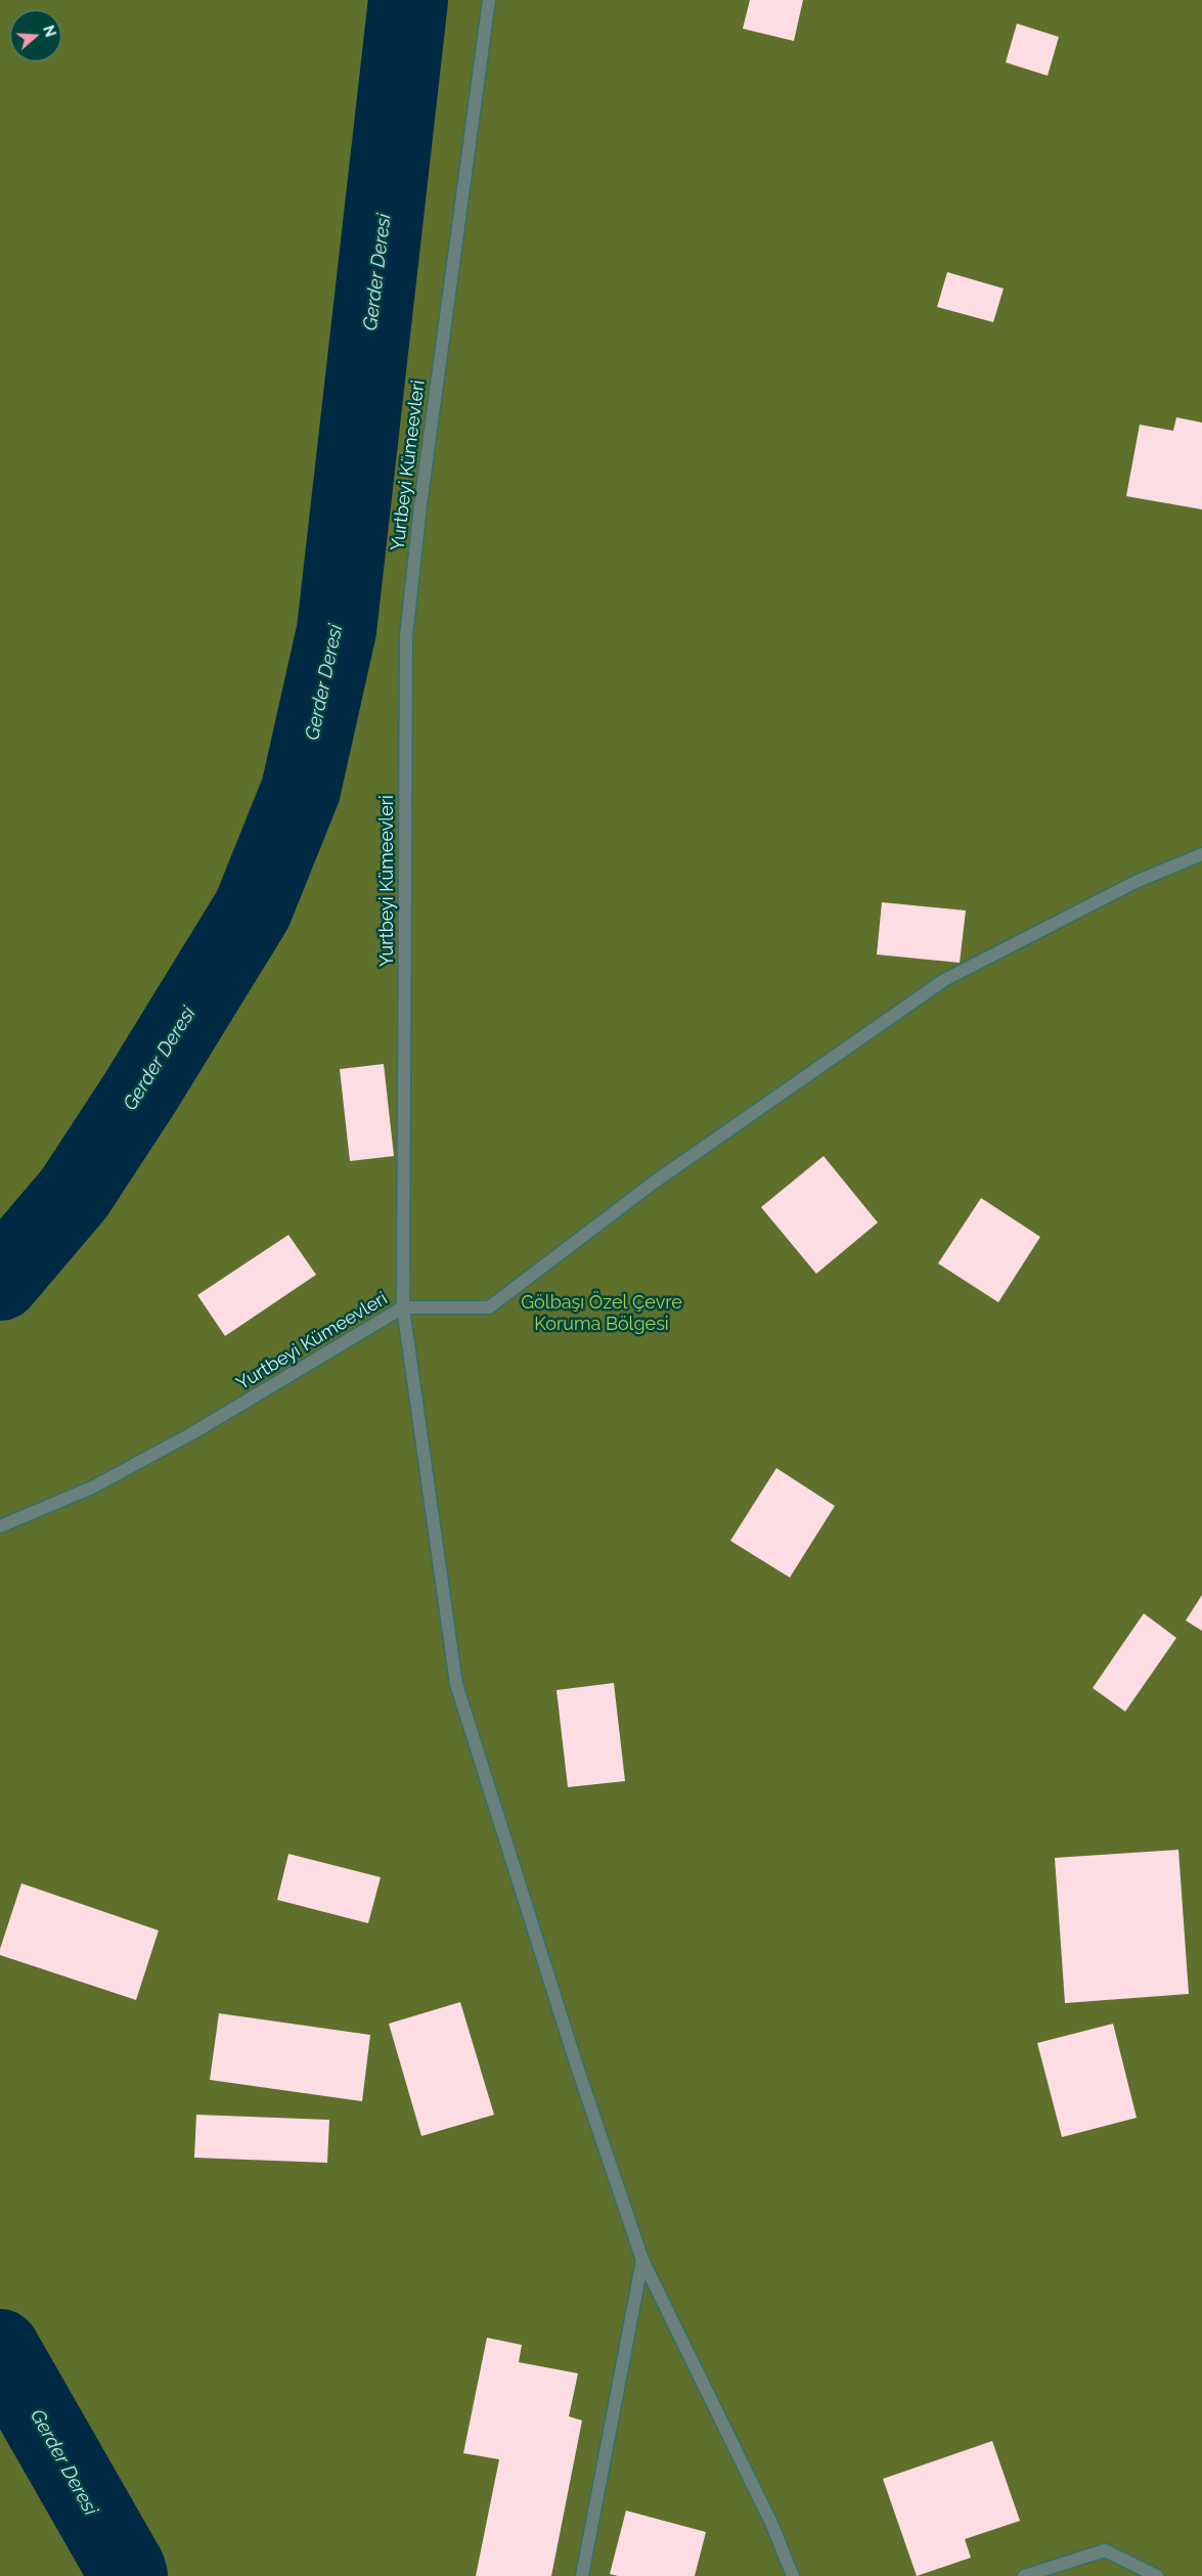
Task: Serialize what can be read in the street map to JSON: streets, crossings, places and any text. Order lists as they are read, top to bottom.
{
  "streets": {
    "street": ["Yurtbeyi Kümeevleri"]
  },
  "water": ["Gerder Deresi"],
  "parks": ["Gölbaşı Özel Çevre Koruma Bölgesi"],
  "north": "right"
}
